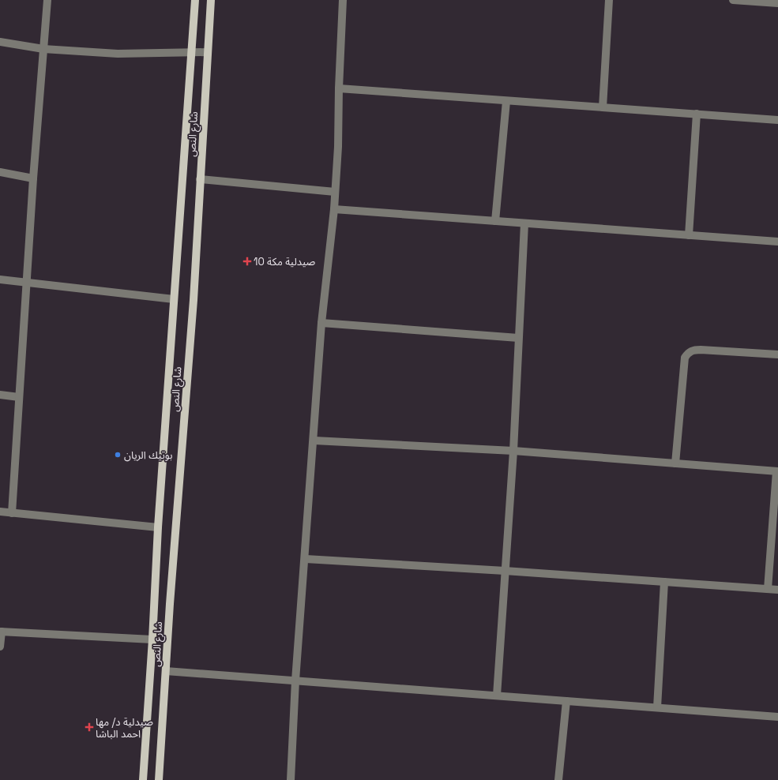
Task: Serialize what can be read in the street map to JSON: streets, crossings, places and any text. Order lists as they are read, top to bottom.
{
  "streets": {
    "main road": ["شارع النص"]
  },
  "places": {
    "health": ["صيدلية مكة 10", "صيدلية د/ مها احمد الباشا"],
    "other": ["بوتيك الريان"]
  }
}
